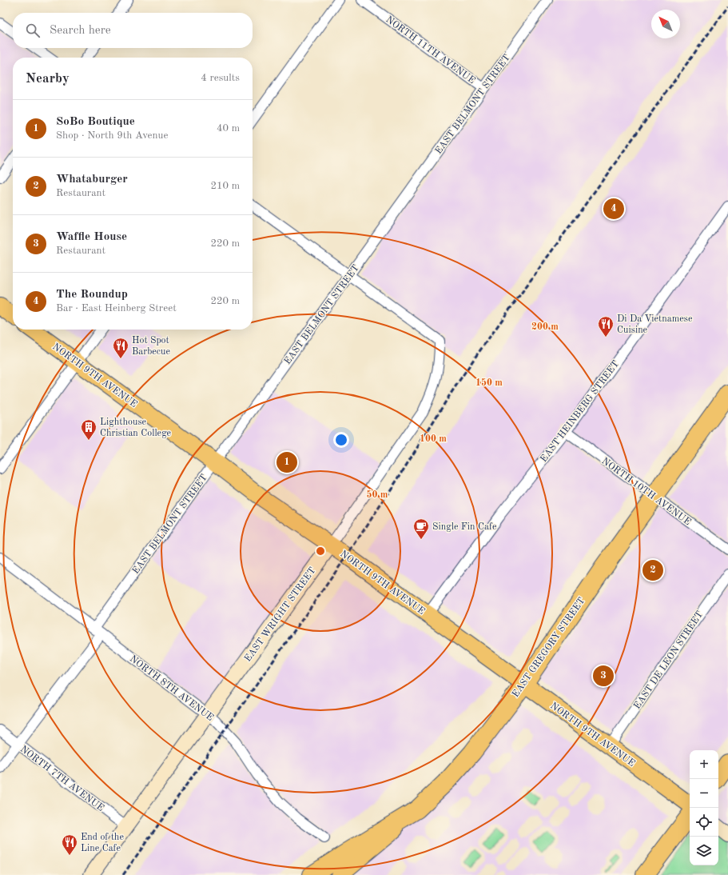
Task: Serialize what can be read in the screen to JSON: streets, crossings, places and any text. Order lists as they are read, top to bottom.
{
  "streets": {
    "highway": ["EAST GREGORY STREET"],
    "main road": ["NORTH 9TH AVENUE"],
    "street": [
      "NORTH 11TH AVENUE",
      "EAST BELMONT STREET",
      "EAST HEINBERG STREET",
      "NORTH 10TH AVENUE",
      "EAST WRIGHT STREET",
      "EAST DE LEON STREET",
      "NORTH 8TH AVENUE",
      "NORTH 7TH AVENUE"
    ]
  },
  "crossings": [
    ["NORTH 11TH AVENUE", "EAST BELMONT STREET"],
    ["EAST BELMONT STREET", "NORTH 9TH AVENUE"],
    ["EAST BELMONT STREET", "EAST WRIGHT STREET"],
    ["EAST BELMONT STREET", "NORTH 8TH AVENUE"],
    ["EAST BELMONT STREET", "NORTH 7TH AVENUE"],
    ["NORTH 9TH AVENUE", "EAST HEINBERG STREET"],
    ["NORTH 9TH AVENUE", "EAST WRIGHT STREET"],
    ["NORTH 9TH AVENUE", "EAST GREGORY STREET"],
    ["NORTH 9TH AVENUE", "EAST DE LEON STREET"],
    ["EAST HEINBERG STREET", "NORTH 10TH AVENUE"],
    ["NORTH 10TH AVENUE", "EAST GREGORY STREET"],
    ["EAST WRIGHT STREET", "NORTH 8TH AVENUE"],
    ["EAST WRIGHT STREET", "NORTH 7TH AVENUE"]
  ],
  "places": {
    "restaurant": ["Di Da Vietnamese Cuisine", "Hot Spot Barbecue", "End of the Line Cafe"],
    "building": ["Lighthouse Christian College"],
    "cafe": ["Single Fin Cafe"]
  },
  "north": "top left",
  "page": {
    "search": "Search here",
    "heading": ["Nearby", "4 results"],
    "list": [
      {
        "mark": "1",
        "name": "SoBo Boutique",
        "note": "Shop · North 9th Avenue",
        "value": "40 m"
      },
      {
        "mark": "2",
        "name": "Whataburger",
        "note": "Restaurant",
        "value": "210 m"
      },
      {
        "mark": "3",
        "name": "Waffle House",
        "note": "Restaurant",
        "value": "220 m"
      },
      {
        "mark": "4",
        "name": "The Roundup",
        "note": "Bar · East Heinberg Street",
        "value": "220 m"
      }
    ],
    "pins": [
      "4",
      "1",
      "2",
      "3"
    ],
    "map_buttons": ["+", "−"]
  },
  "rings": [
    "200 m",
    "150 m",
    "100 m",
    "50 m"
  ]
}
